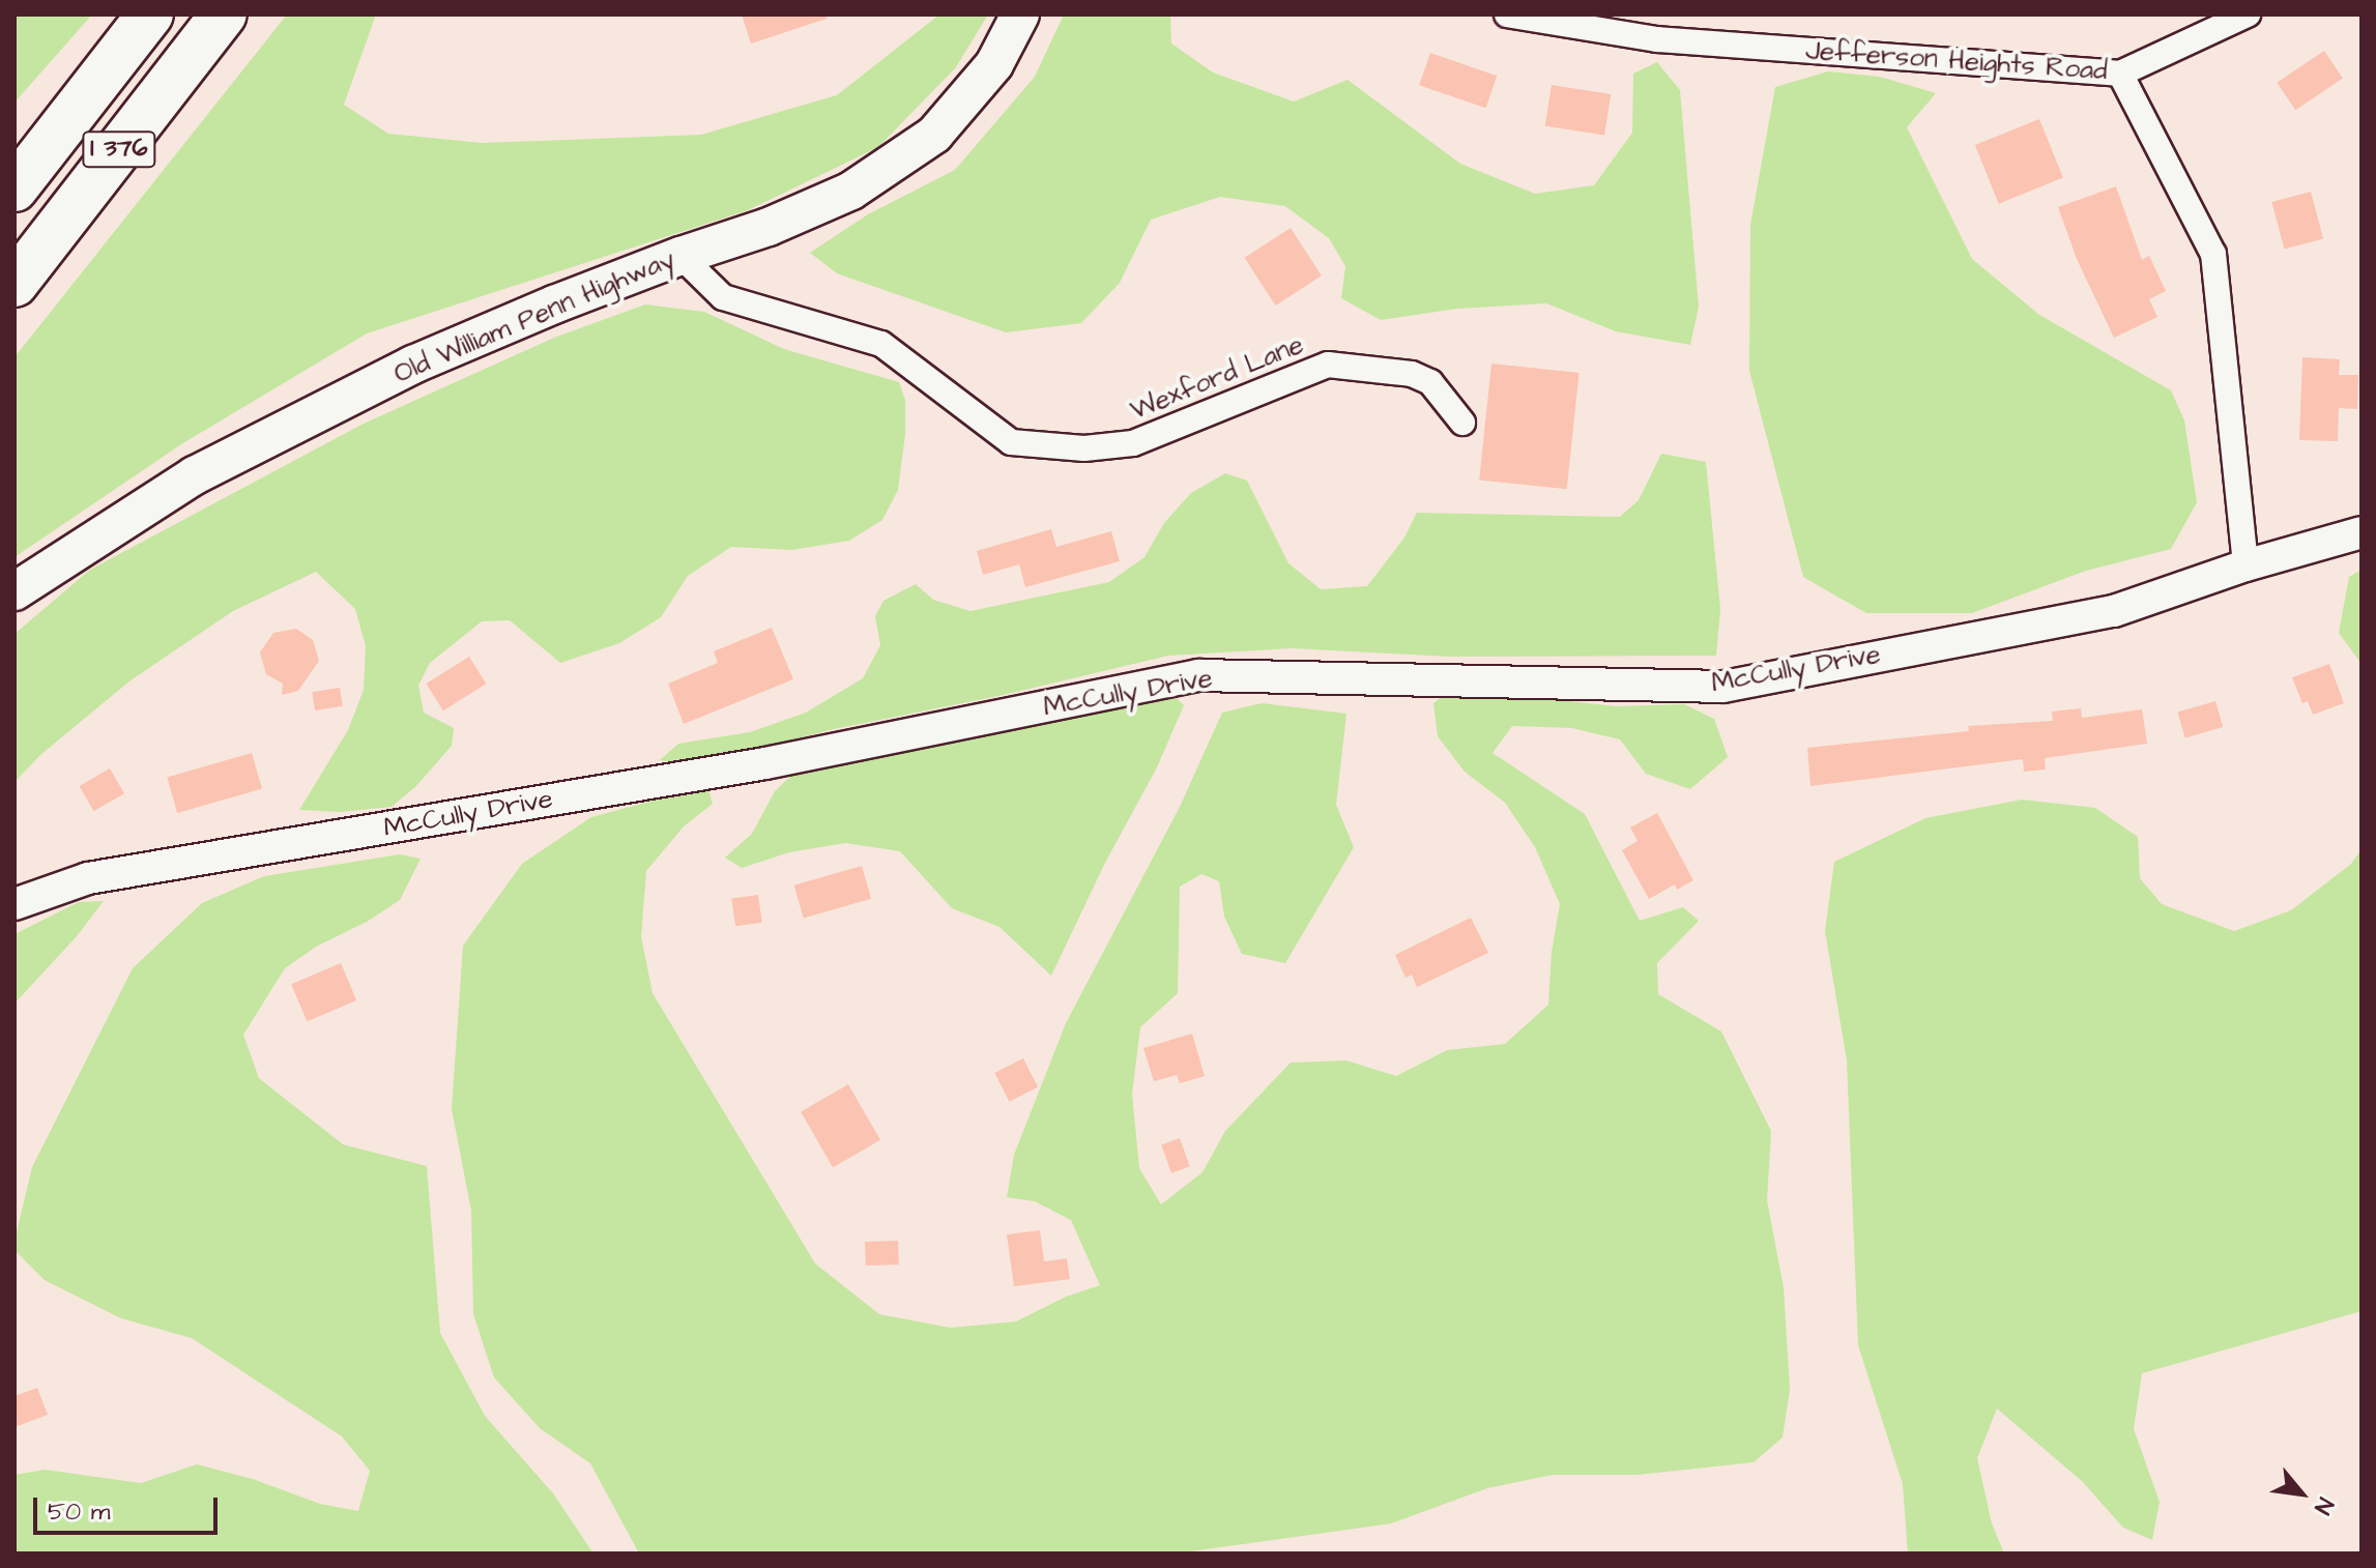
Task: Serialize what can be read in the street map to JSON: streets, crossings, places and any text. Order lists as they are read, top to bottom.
{
  "streets": {
    "highway": ["I 376"],
    "main road": ["Old William Penn Highway"],
    "street": ["Jefferson Heights Road", "Wexford Lane", "McCully Drive"]
  },
  "crossings": [
    ["Jefferson Heights Road", "McCully Drive"],
    ["Old William Penn Highway", "Wexford Lane"]
  ],
  "scale_bar": "50 m",
  "north": "bottom right"
}
